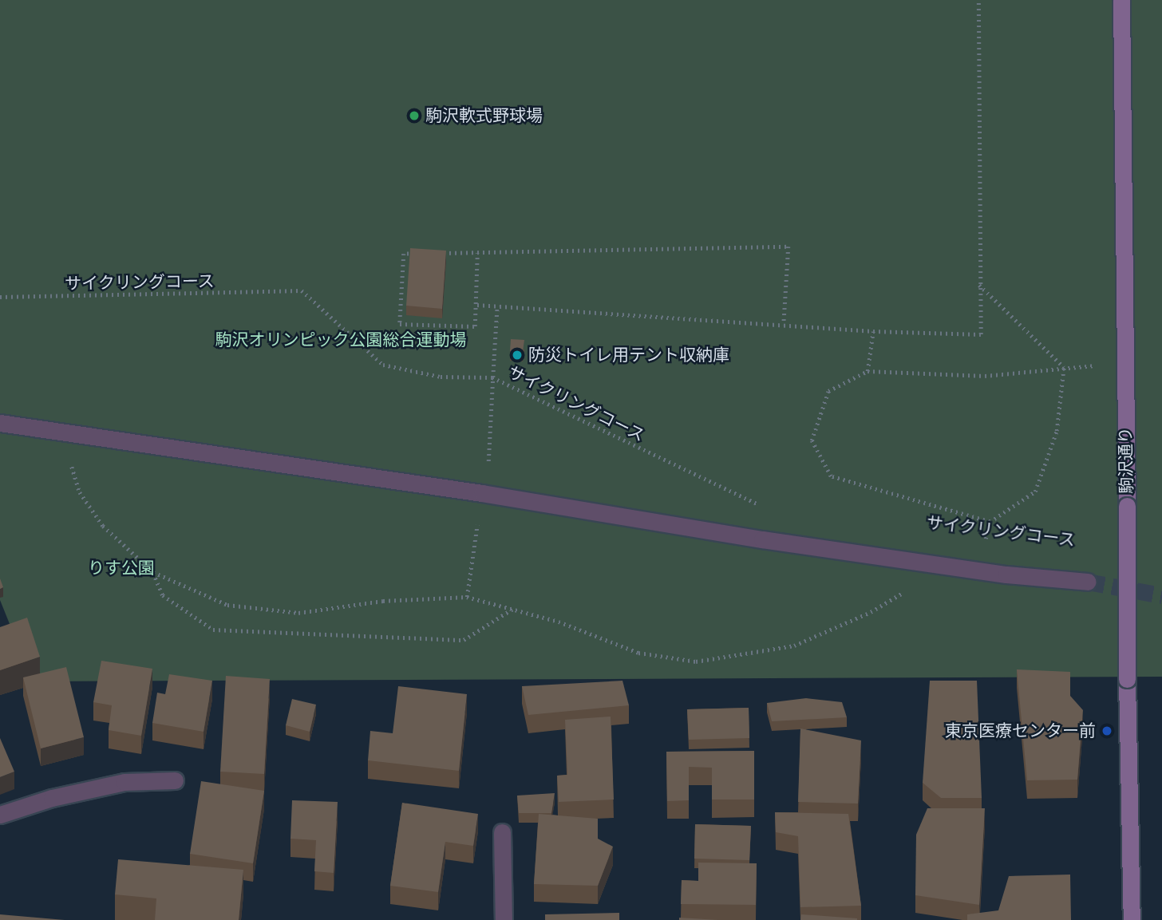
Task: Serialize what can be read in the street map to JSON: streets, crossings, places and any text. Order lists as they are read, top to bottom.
{
  "streets": {
    "main road": ["駒沢通り"],
    "path": ["サイクリングコース"]
  },
  "parks": ["駒沢オリンピック公園総合運動場", "りす公園"],
  "places": ["駒沢軟式野球場", "防災トイレ用テント収納庫", "東京医療センター前"]
}
